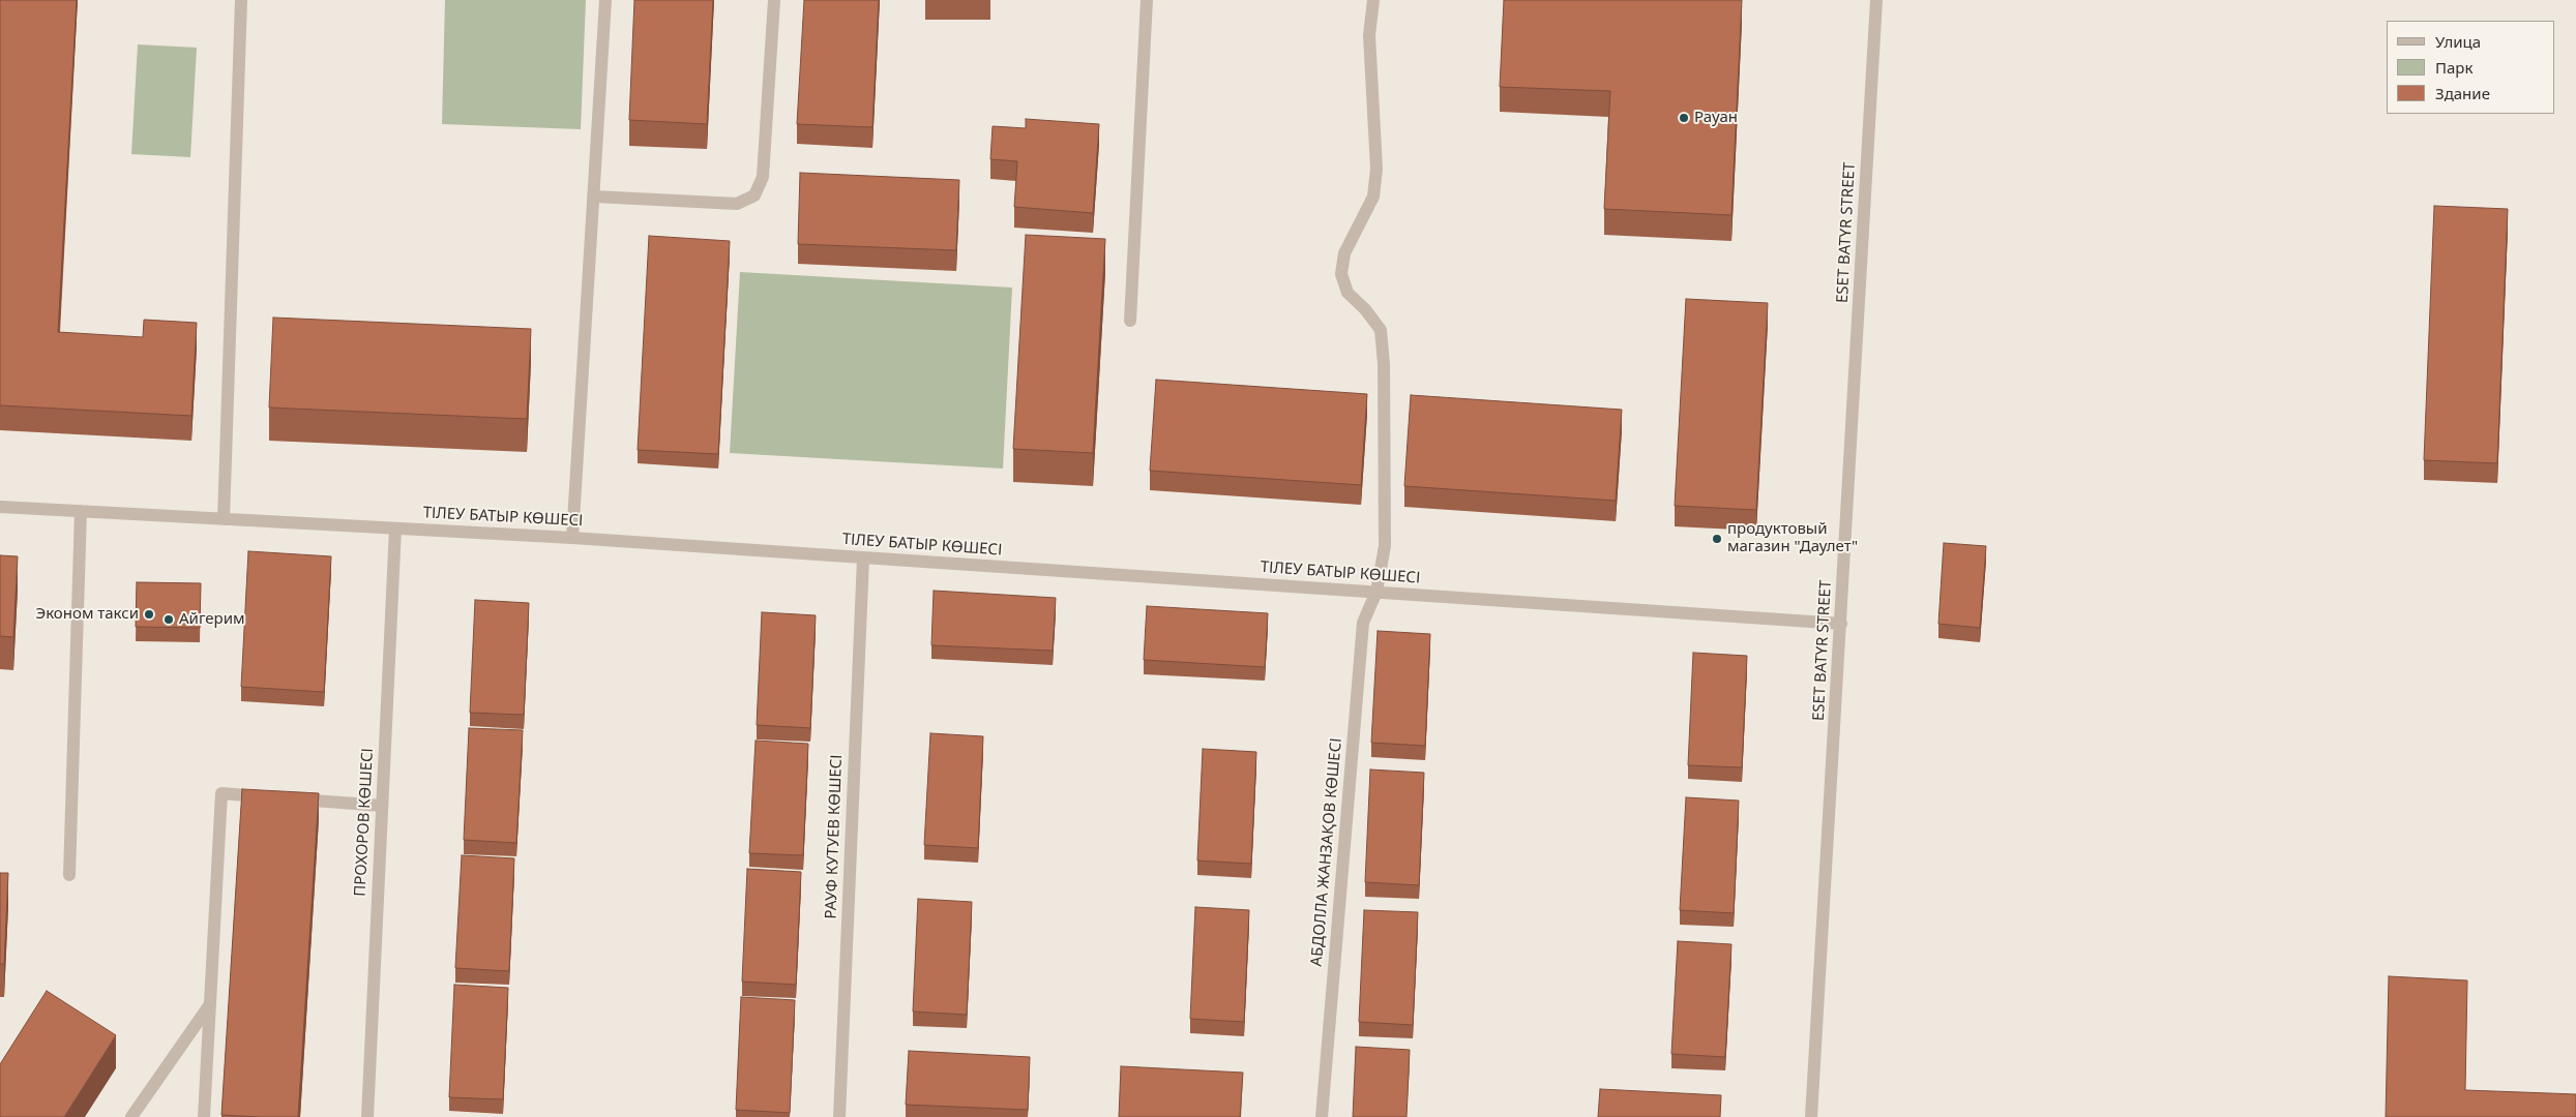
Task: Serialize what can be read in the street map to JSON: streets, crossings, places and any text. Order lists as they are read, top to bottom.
{
  "streets": {
    "street": [
      "ESET BATYR STREET",
      "ТІЛЕУ БАТЫР КӨШЕСІ",
      "ПРОХОРОВ КӨШЕСІ",
      "РАУФ КУТУЕВ КӨШЕСІ",
      "АБДОЛЛА ЖАНЗАҚОВ КӨШЕСІ"
    ]
  },
  "crossings": [
    ["ESET BATYR STREET", "ТІЛЕУ БАТЫР КӨШЕСІ"],
    ["ТІЛЕУ БАТЫР КӨШЕСІ", "ПРОХОРОВ КӨШЕСІ"],
    ["ТІЛЕУ БАТЫР КӨШЕСІ", "РАУФ КУТУЕВ КӨШЕСІ"],
    ["ТІЛЕУ БАТЫР КӨШЕСІ", "АБДОЛЛА ЖАНЗАҚОВ КӨШЕСІ"]
  ],
  "places": [
    "Рауан",
    "продуктовый магазин \"Даулет\"",
    "Эконом такси",
    "Айгерим"
  ],
  "legend": ["Улица", "Парк", "Здание"]
}
